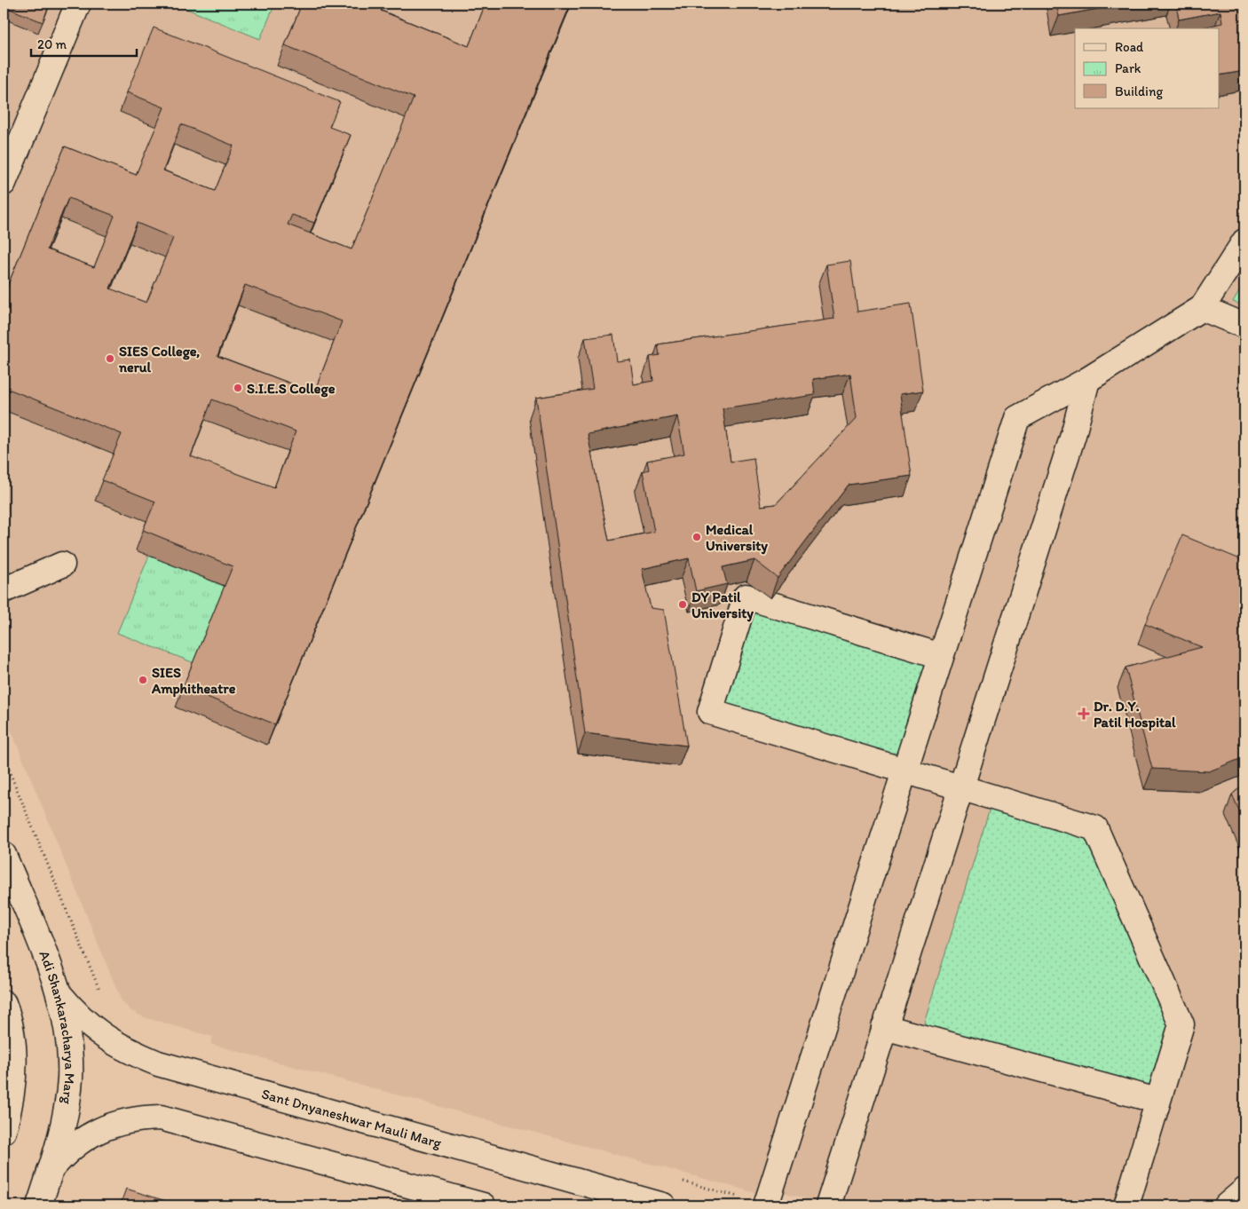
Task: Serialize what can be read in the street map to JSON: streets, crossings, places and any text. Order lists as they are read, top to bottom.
{
  "streets": {
    "street": ["Adi Shankaracharya Marg", "Sant Dnyaneshwar Mauli Marg"]
  },
  "crossings": [
    ["Adi Shankaracharya Marg", "Sant Dnyaneshwar Mauli Marg"]
  ],
  "places": {
    "other": [
      "SIES College, nerul",
      "S.I.E.S College",
      "Medical University",
      "DY Patil University",
      "SIES Amphitheatre"
    ],
    "health": ["Dr. D.Y. Patil Hospital"]
  },
  "legend": ["Road", "Park", "Building"],
  "scale_bar": "20 m"
}
